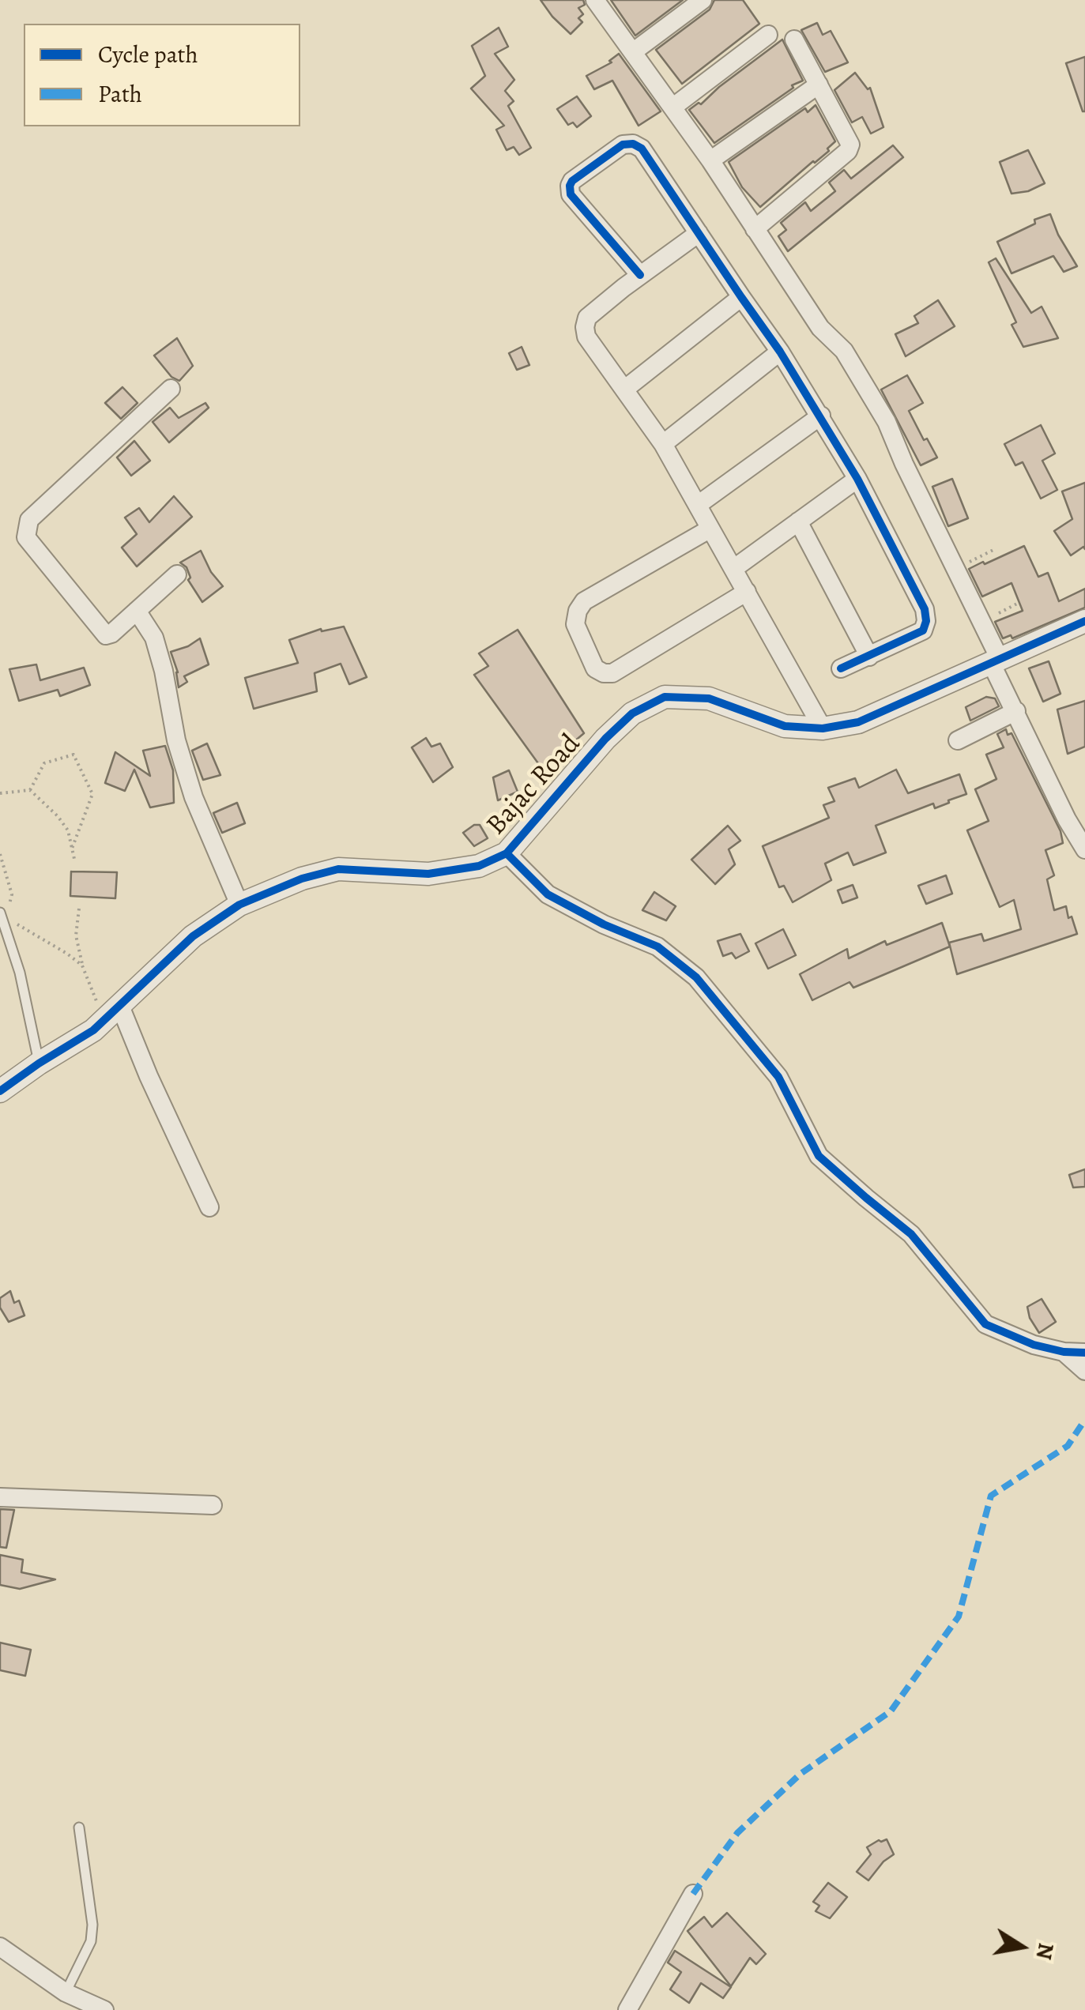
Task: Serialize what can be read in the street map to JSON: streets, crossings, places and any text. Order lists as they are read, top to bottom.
{
  "streets": {
    "street": ["Bajac Road"]
  },
  "legend": ["Cycle path", "Path"],
  "north": "right"
}
